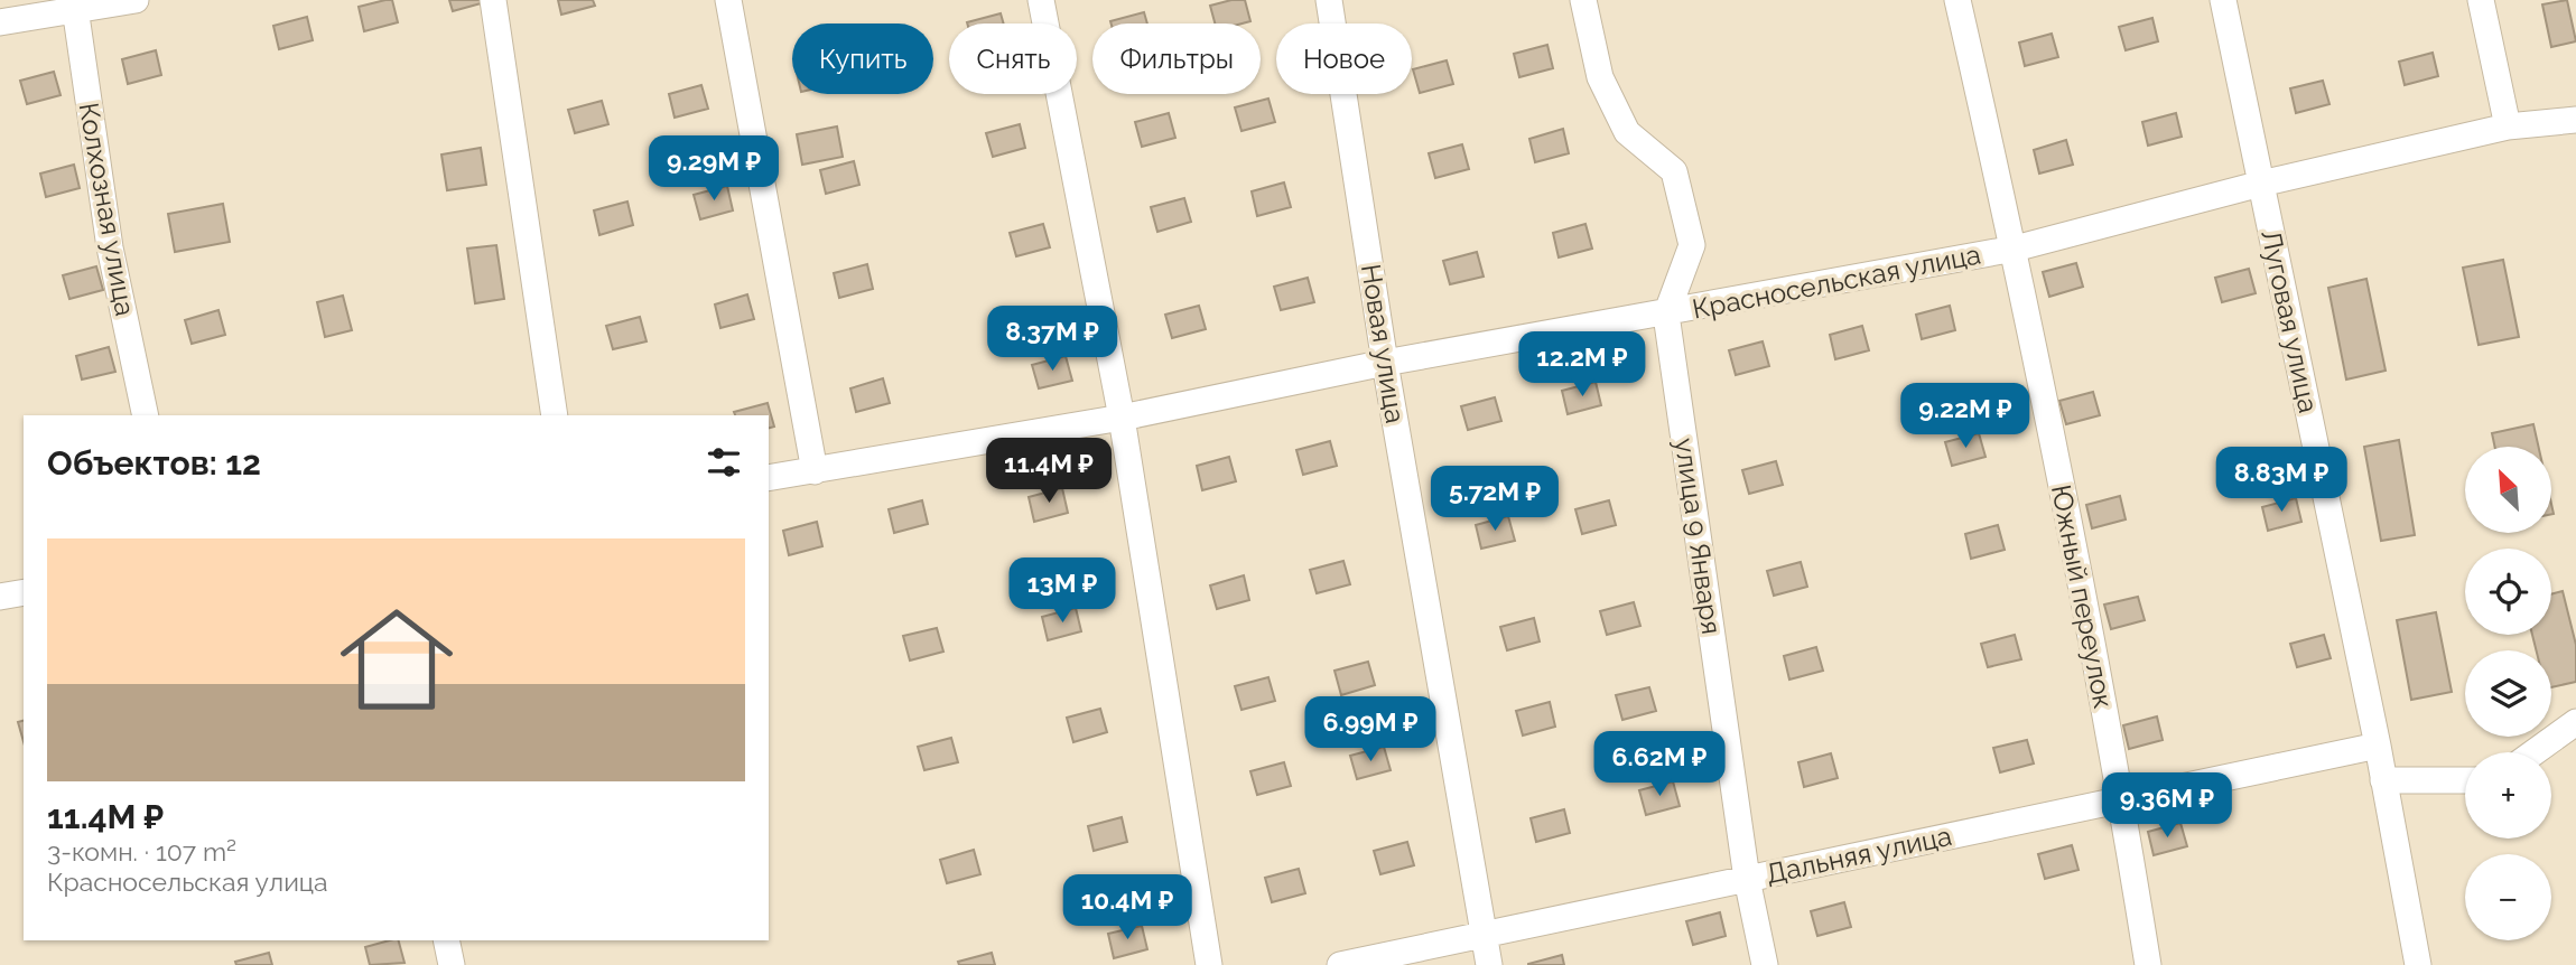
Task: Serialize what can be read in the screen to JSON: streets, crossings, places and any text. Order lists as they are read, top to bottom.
{
  "streets": {
    "street": [
      "Колхозная улица",
      "Красносельская улица",
      "Луговая улица",
      "Новая улица",
      "улица 9 Января",
      "Южный переулок",
      "Дальняя улица"
    ]
  },
  "crossings": [
    ["Красносельская улица", "Луговая улица"],
    ["Красносельская улица", "Новая улица"],
    ["Красносельская улица", "улица 9 Января"],
    ["Красносельская улица", "Южный переулок"],
    ["Луговая улица", "Дальняя улица"],
    ["Новая улица", "Дальняя улица"],
    ["улица 9 Января", "Дальняя улица"],
    ["Южный переулок", "Дальняя улица"]
  ],
  "north": "top left",
  "page": {
    "chip": [
      "Купить",
      "Снять",
      "Фильтры",
      "Новое"
    ],
    "price": [
      "9.29M ₽",
      "8.37M ₽",
      "12.2M ₽",
      "9.22M ₽",
      "11.4M ₽",
      "8.83M ₽",
      "5.72M ₽",
      "13M ₽",
      "6.99M ₽",
      "6.62M ₽",
      "9.36M ₽",
      "10.4M ₽"
    ],
    "heading": "Объектов: 12",
    "map_buttons": ["+", "−"],
    "list": [
      {
        "name": "11.4M ₽",
        "note": "3-комн. · 107 m² · Красносельская улица"
      }
    ]
  }
}
